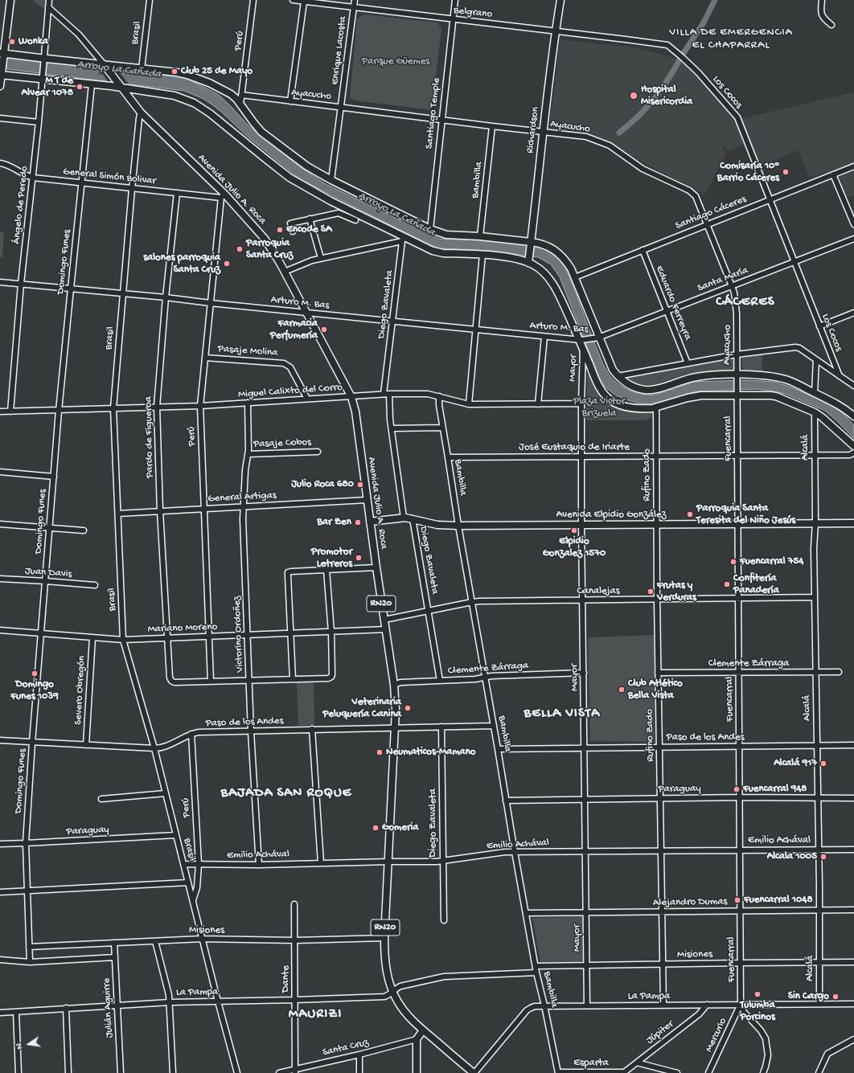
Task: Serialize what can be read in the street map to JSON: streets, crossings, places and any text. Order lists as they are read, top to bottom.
{
  "streets": {
    "main road": [
      "Richardson",
      "Avenida Julio A. Roca",
      "Avenida Elpidio González",
      "RN20"
    ],
    "street": [
      "Belgrano",
      "Brasil",
      "Perú",
      "Enrique Lacosta",
      "Los Cocos",
      "Ayacucho",
      "Santiago Temple",
      "General Simón Bolivar",
      "Bambilla",
      "Ángelo de Peredo",
      "Santiago Cáceres",
      "Domingo Funes",
      "Santa María",
      "Arturo M. Bas",
      "Eduardo Ferreyra",
      "Diego Zavaleta",
      "Pasaje Molina",
      "Mayor",
      "Miguel Calixto del Corro",
      "Pardo de Figueroa",
      "Fuencarral",
      "Pasaje Cobos",
      "José Eustaquio de Iriarte",
      "Alcalá",
      "Rufino Zado",
      "General Artigas",
      "Juan Davis",
      "Canalejas",
      "Mariano Moreno",
      "Victorino Ordoñez",
      "Clemente Zárraga",
      "Severo Obregón",
      "Paso de los Andes",
      "Paraguay",
      "Emilio Achával",
      "Alejandro Dumas",
      "Misiones",
      "Dante",
      "La Pampa",
      "Julián Aguirre",
      "Júpiter",
      "Mercurio",
      "Santa Cruz",
      "Esparta"
    ]
  },
  "crossings": [
    ["Belgrano", "Enrique Lacosta"],
    ["Belgrano", "Los Cocos"],
    ["Belgrano", "Santiago Temple"],
    ["Belgrano", "Richardson"],
    ["Brasil", "Perú"],
    ["Brasil", "General Simón Bolivar"],
    ["Brasil", "Avenida Julio A. Roca"],
    ["Brasil", "Arturo M. Bas"],
    ["Brasil", "Miguel Calixto del Corro"],
    ["Brasil", "General Artigas"],
    ["Brasil", "Mariano Moreno"],
    ["Brasil", "Paso de los Andes"],
    ["Brasil", "Paraguay"],
    ["Brasil", "Emilio Achával"],
    ["Brasil", "Misiones"],
    ["Brasil", "La Pampa"],
    ["Perú", "Ayacucho"],
    ["Perú", "General Simón Bolivar"],
    ["Perú", "Avenida Julio A. Roca"],
    ["Perú", "Arturo M. Bas"],
    ["Perú", "Pasaje Molina"],
    ["Perú", "Miguel Calixto del Corro"],
    ["Perú", "Pardo de Figueroa"],
    ["Perú", "General Artigas"],
    ["Perú", "Mariano Moreno"],
    ["Perú", "Paso de los Andes"],
    ["Perú", "Emilio Achával"],
    ["Enrique Lacosta", "Ayacucho"],
    ["Los Cocos", "Richardson"],
    ["Los Cocos", "Santiago Cáceres"],
    ["Los Cocos", "Santa María"],
    ["Ayacucho", "Santiago Temple"],
    ["Ayacucho", "Richardson"],
    ["Ayacucho", "Bambilla"],
    ["Ayacucho", "Santiago Cáceres"],
    ["Ayacucho", "Santa María"],
    ["Ayacucho", "Fuencarral"],
    ["General Simón Bolivar", "Avenida Julio A. Roca"],
    ["General Simón Bolivar", "Ángelo de Peredo"],
    ["General Simón Bolivar", "Domingo Funes"],
    ["General Simón Bolivar", "Pardo de Figueroa"],
    ["Bambilla", "Miguel Calixto del Corro"],
    ["Bambilla", "José Eustaquio de Iriarte"],
    ["Bambilla", "Avenida Elpidio González"],
    ["Bambilla", "Canalejas"],
    ["Bambilla", "Clemente Zárraga"],
    ["Bambilla", "Paso de los Andes"],
    ["Bambilla", "Paraguay"],
    ["Bambilla", "Emilio Achával"],
    ["Bambilla", "Alejandro Dumas"],
    ["Bambilla", "Misiones"],
    ["Bambilla", "La Pampa"],
    ["Bambilla", "Esparta"],
    ["Avenida Julio A. Roca", "Ángelo de Peredo"],
    ["Avenida Julio A. Roca", "Arturo M. Bas"],
    ["Avenida Julio A. Roca", "Miguel Calixto del Corro"],
    ["Avenida Julio A. Roca", "General Artigas"],
    ["Avenida Julio A. Roca", "Avenida Elpidio González"],
    ["Avenida Julio A. Roca", "Canalejas"],
    ["Avenida Julio A. Roca", "Mariano Moreno"],
    ["Avenida Julio A. Roca", "Clemente Zárraga"],
    ["Avenida Julio A. Roca", "Paso de los Andes"],
    ["Avenida Julio A. Roca", "Emilio Achával"],
    ["Avenida Julio A. Roca", "Misiones"],
    ["Avenida Julio A. Roca", "La Pampa"],
    ["Ángelo de Peredo", "Arturo M. Bas"],
    ["Ángelo de Peredo", "Miguel Calixto del Corro"],
    ["Santiago Cáceres", "Eduardo Ferreyra"],
    ["Domingo Funes", "Arturo M. Bas"],
    ["Domingo Funes", "Miguel Calixto del Corro"],
    ["Domingo Funes", "Juan Davis"],
    ["Domingo Funes", "Mariano Moreno"],
    ["Domingo Funes", "Paso de los Andes"],
    ["Domingo Funes", "Paraguay"],
    ["Domingo Funes", "Misiones"],
    ["Santa María", "Arturo M. Bas"],
    ["Santa María", "Eduardo Ferreyra"],
    ["Arturo M. Bas", "Diego Zavaleta"],
    ["Arturo M. Bas", "Pardo de Figueroa"],
    ["Diego Zavaleta", "Miguel Calixto del Corro"],
    ["Diego Zavaleta", "Avenida Elpidio González"],
    ["Diego Zavaleta", "Canalejas"],
    ["Diego Zavaleta", "Clemente Zárraga"],
    ["Diego Zavaleta", "Paso de los Andes"],
    ["Diego Zavaleta", "Emilio Achával"],
    ["Pasaje Molina", "Miguel Calixto del Corro"],
    ["Mayor", "Miguel Calixto del Corro"],
    ["Mayor", "José Eustaquio de Iriarte"],
    ["Mayor", "Avenida Elpidio González"],
    ["Mayor", "Canalejas"],
    ["Mayor", "Clemente Zárraga"],
    ["Mayor", "Paso de los Andes"],
    ["Mayor", "Paraguay"],
    ["Mayor", "Emilio Achával"],
    ["Mayor", "Alejandro Dumas"],
    ["Mayor", "Misiones"],
    ["Mayor", "La Pampa"],
    ["Miguel Calixto del Corro", "Pardo de Figueroa"],
    ["Miguel Calixto del Corro", "Victorino Ordoñez"],
    ["Pardo de Figueroa", "General Artigas"],
    ["Pardo de Figueroa", "Mariano Moreno"],
    ["Fuencarral", "José Eustaquio de Iriarte"],
    ["Fuencarral", "Avenida Elpidio González"],
    ["Fuencarral", "Canalejas"],
    ["Fuencarral", "Clemente Zárraga"],
    ["Fuencarral", "Paso de los Andes"],
    ["Fuencarral", "Paraguay"],
    ["Fuencarral", "Emilio Achával"],
    ["Fuencarral", "Alejandro Dumas"],
    ["Fuencarral", "Misiones"],
    ["Fuencarral", "La Pampa"],
    ["Fuencarral", "Mercurio"],
    ["Pasaje Cobos", "Victorino Ordoñez"],
    ["José Eustaquio de Iriarte", "Alcalá"],
    ["José Eustaquio de Iriarte", "Rufino Zado"],
    ["Alcalá", "Avenida Elpidio González"],
    ["Alcalá", "Canalejas"],
    ["Alcalá", "Clemente Zárraga"],
    ["Alcalá", "Paso de los Andes"],
    ["Alcalá", "Paraguay"],
    ["Alcalá", "Emilio Achával"],
    ["Alcalá", "Alejandro Dumas"],
    ["Alcalá", "Misiones"],
    ["Alcalá", "La Pampa"],
    ["Rufino Zado", "Avenida Elpidio González"],
    ["Rufino Zado", "Canalejas"],
    ["Rufino Zado", "Clemente Zárraga"],
    ["Rufino Zado", "Paso de los Andes"],
    ["Rufino Zado", "Paraguay"],
    ["Rufino Zado", "Emilio Achával"],
    ["Rufino Zado", "Alejandro Dumas"],
    ["Rufino Zado", "Misiones"],
    ["Rufino Zado", "La Pampa"],
    ["General Artigas", "Victorino Ordoñez"],
    ["Mariano Moreno", "Victorino Ordoñez"],
    ["Mariano Moreno", "Severo Obregón"],
    ["Victorino Ordoñez", "Paso de los Andes"],
    ["Victorino Ordoñez", "Emilio Achával"],
    ["Severo Obregón", "Paso de los Andes"],
    ["Misiones", "Dante"],
    ["Misiones", "Julián Aguirre"],
    ["Dante", "La Pampa"],
    ["Dante", "Santa Cruz"],
    ["La Pampa", "Julián Aguirre"],
    ["La Pampa", "Júpiter"],
    ["La Pampa", "Mercurio"],
    ["Júpiter", "Esparta"]
  ],
  "districts": [
    "VILLA DE EMERGENCIA EL CHAPARRAL",
    "CÁCERES",
    "BELLA VISTA",
    "BAJADA SAN ROQUE",
    "MAURIZI"
  ],
  "water": ["Arroyo La Cañada"],
  "parks": ["Parque Güemes", "Plaza Victor Brizuela"],
  "places": [
    "Wonka",
    "Club 25 de Mayo",
    "M T de Alvear 1078",
    "Hospital Misericordia",
    "Comisaría 10º Barrio Cáceres",
    "Encode SA",
    "Parroquia Santa Cruz",
    "salones parroquia Santa Cruz",
    "Farmacia Perfumería",
    "Julio Roca 680",
    "Parroquia Santa Teresita del Niño Jesús",
    "Bar Zen",
    "Elpidio Gonzalez 1570",
    "Promotor Letreros",
    "Fuencarral 754",
    "Confitería Panadería",
    "Frutas y Verduras",
    "Domingo Funes 1039",
    "Club Atlético Bella Vista",
    "Veterinaria Peluquería Canina",
    "Neumaticos-Mamano",
    "Alcalá 917",
    "Fuencarral 948",
    "Gomeria",
    "Alcala 1005",
    "Fuencarral 1048",
    "Tulumba Porcinos",
    "Sin Cargo"
  ],
  "north": "left"
}
